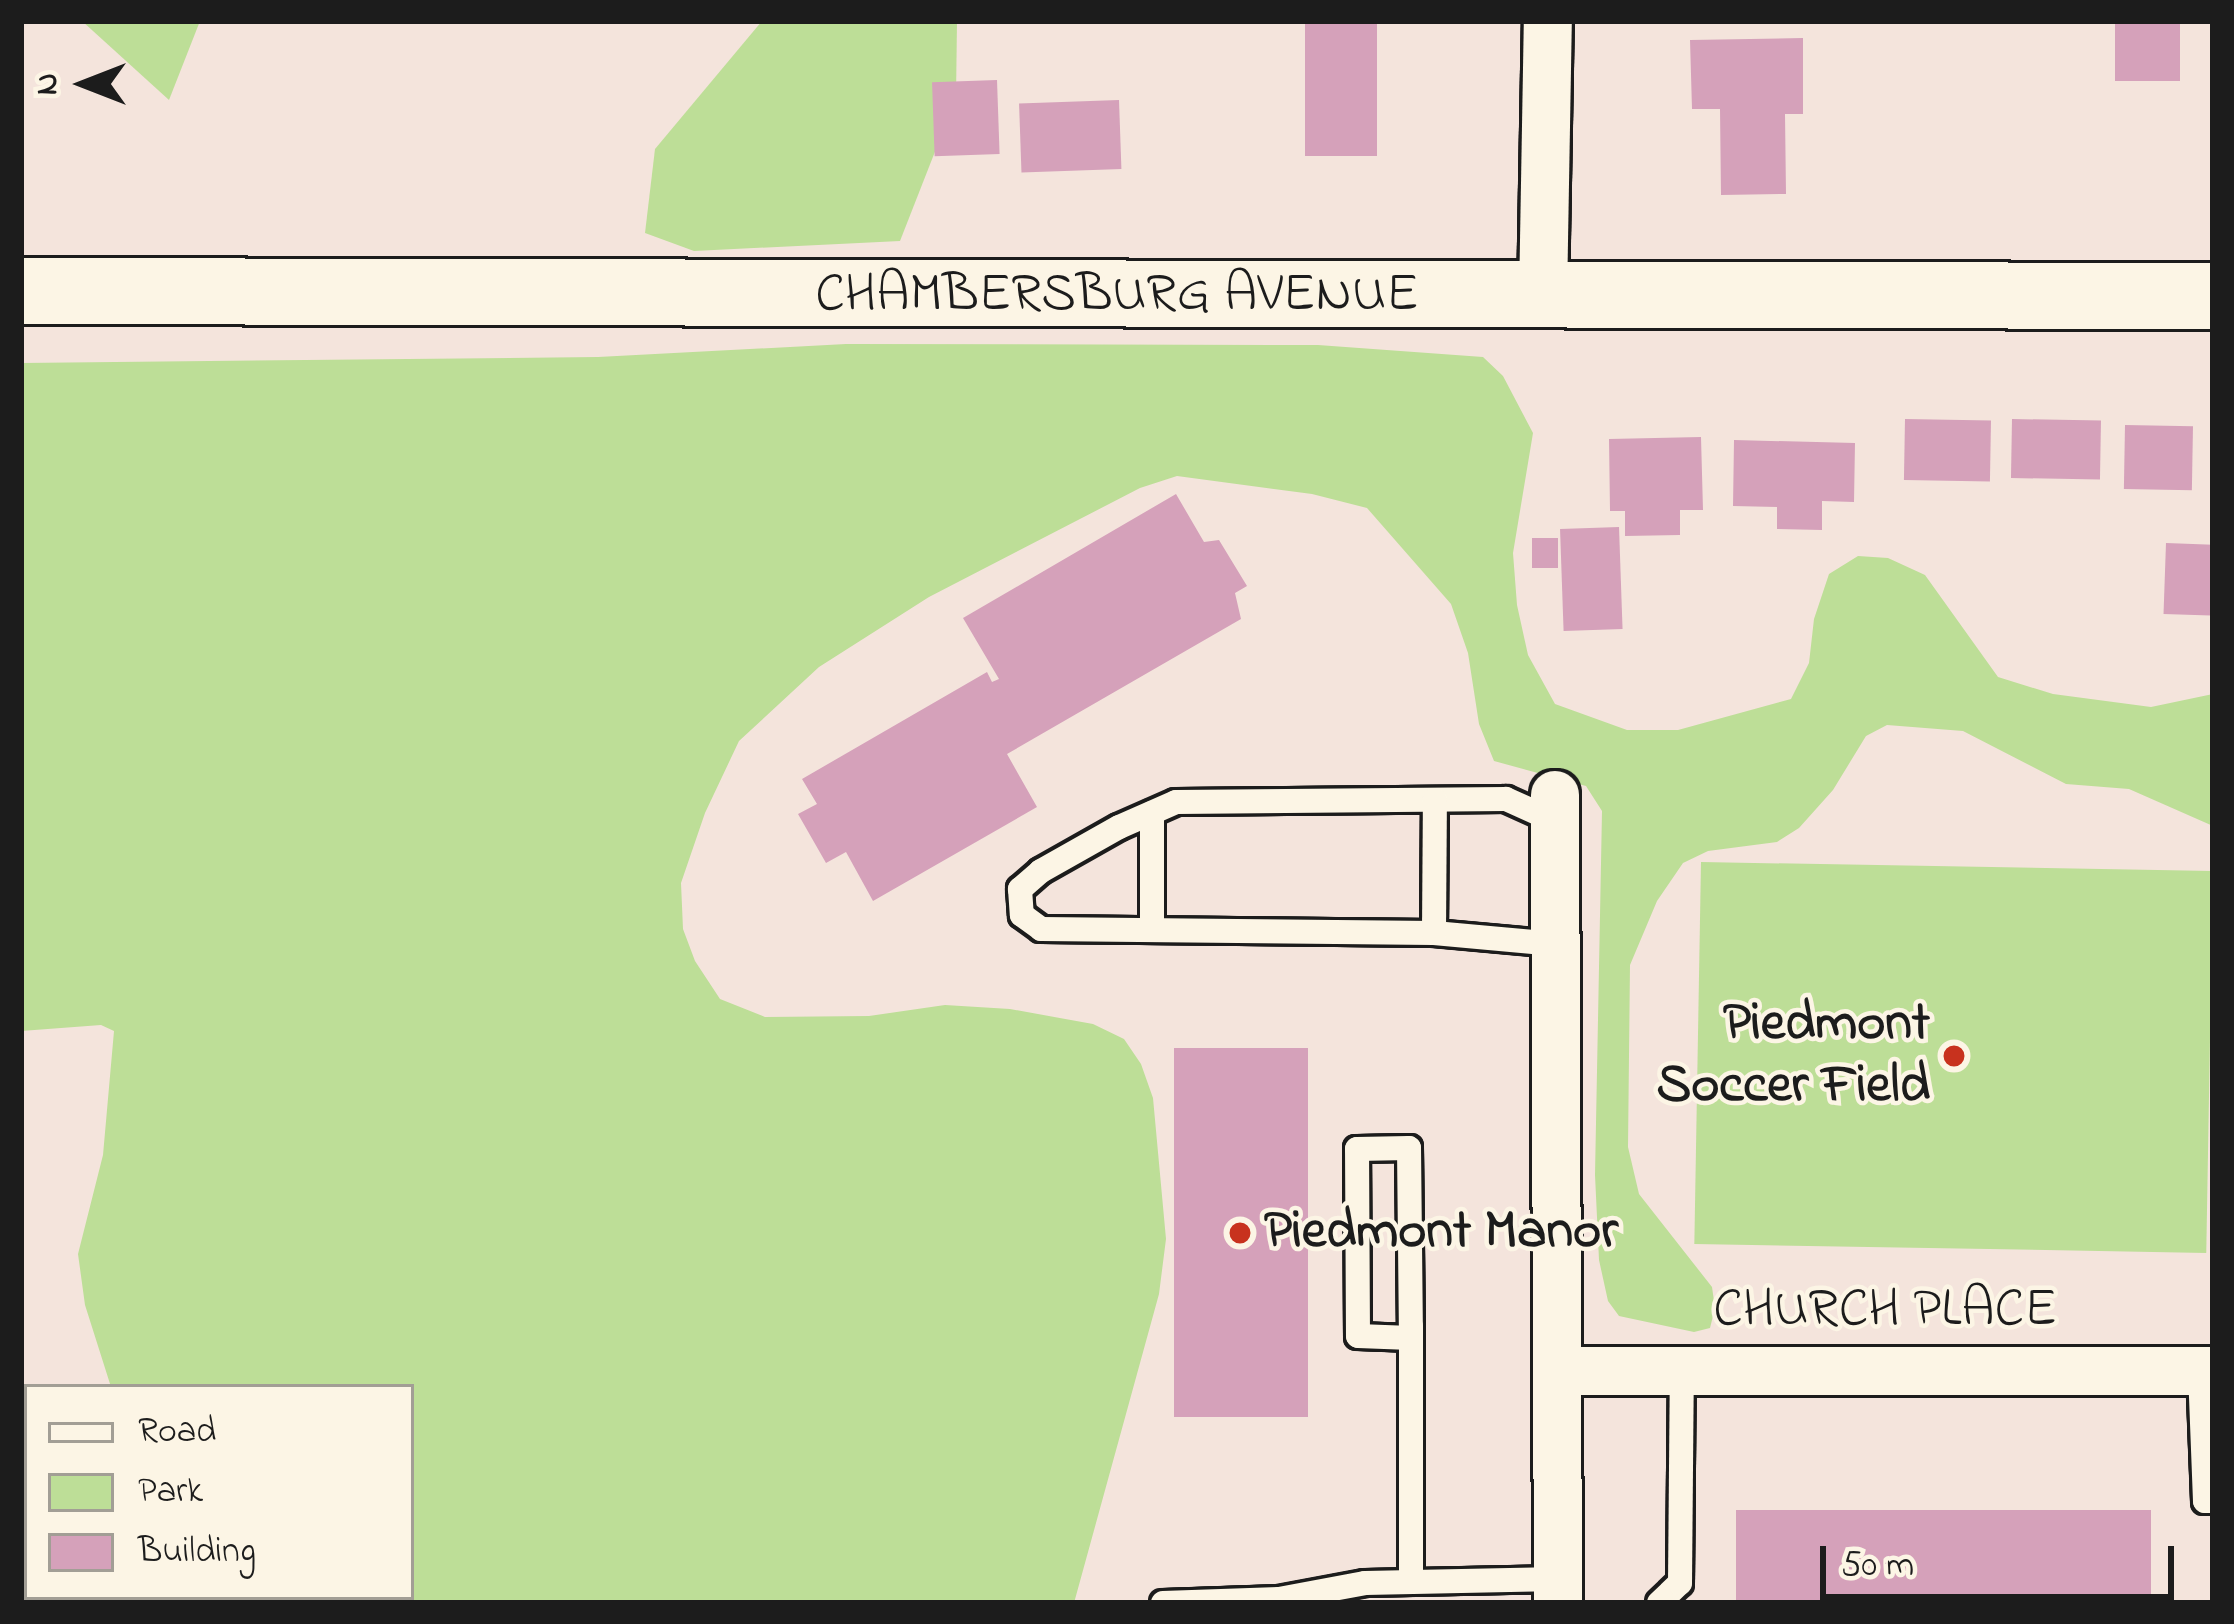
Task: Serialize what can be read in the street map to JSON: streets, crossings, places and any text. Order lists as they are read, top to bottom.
{
  "streets": {
    "street": ["CHAMBERSBURG AVENUE", "CHURCH PLACE"]
  },
  "places": ["Piedmont Soccer Field", "Piedmont Manor"],
  "legend": ["Road", "Park", "Building"],
  "scale_bar": "50 m",
  "north": "left"
}
